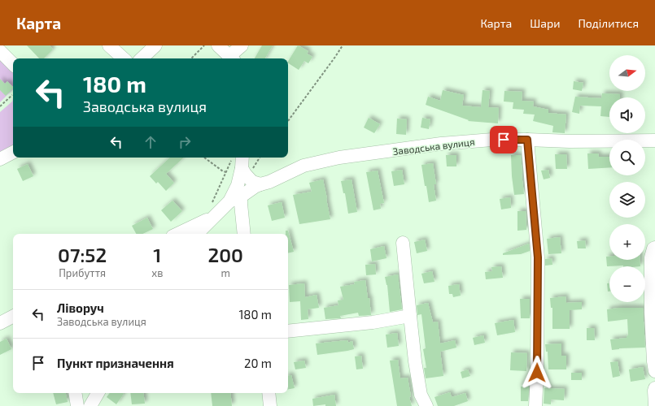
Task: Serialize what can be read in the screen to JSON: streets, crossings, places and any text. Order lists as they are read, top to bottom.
{
  "streets": {
    "street": ["Заводська вулиця"]
  },
  "north": "right",
  "page": {
    "header": "Карта",
    "nav": ["Карта", "Шари", "Поділитися"],
    "map_buttons": ["+", "−"],
    "turn": ["180 m", "Заводська вулиця"],
    "eta": [
      "07:52",
      "Прибуття",
      "1",
      "хв",
      "200",
      "m"
    ],
    "list": [
      {
        "name": "Ліворуч",
        "note": "Заводська вулиця",
        "value": "180 m"
      },
      {
        "name": "Пункт призначення",
        "value": "20 m"
      }
    ]
  }
}
